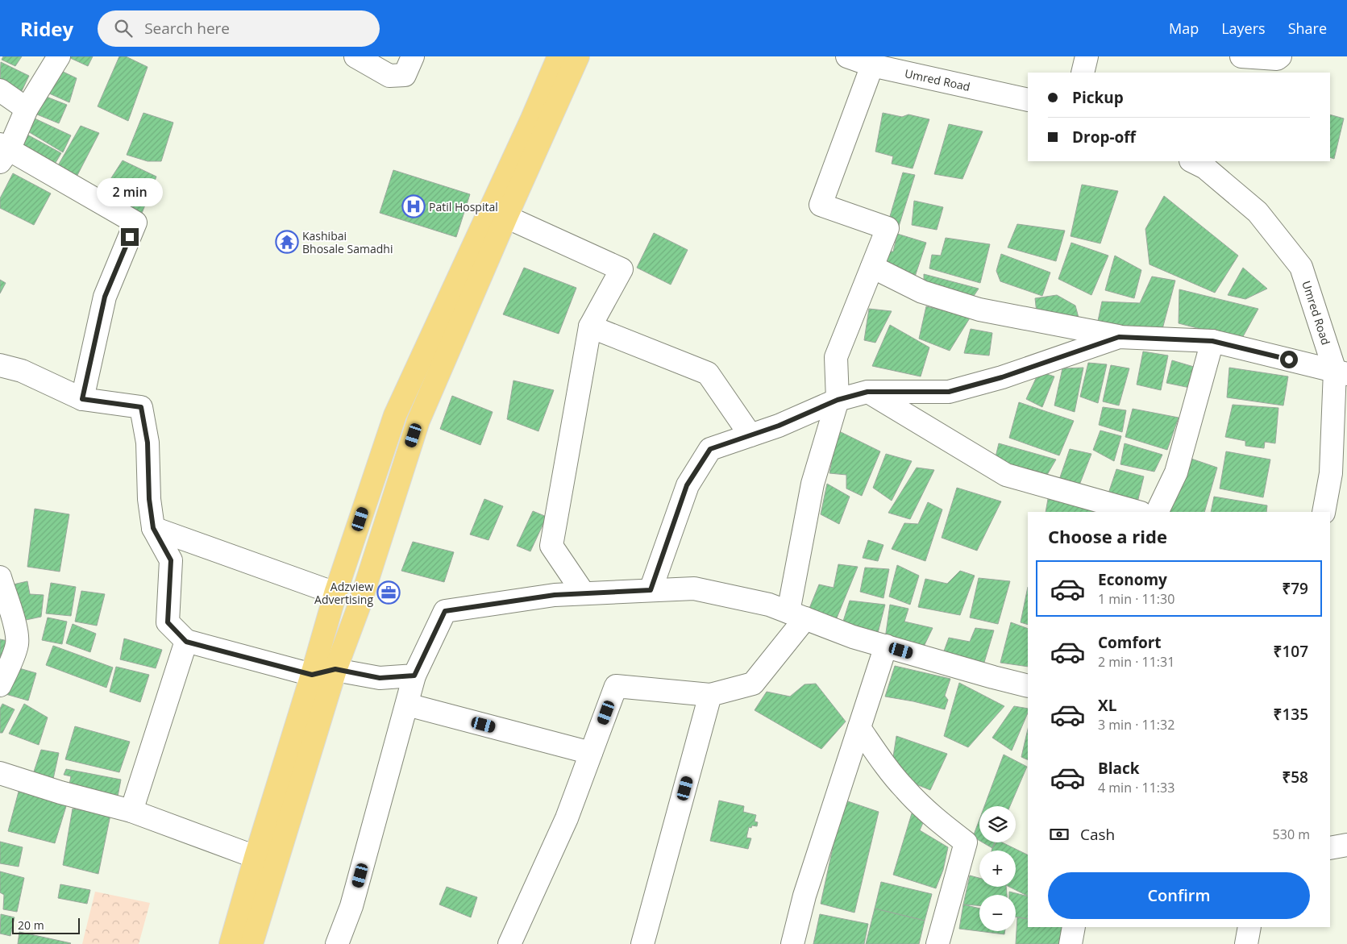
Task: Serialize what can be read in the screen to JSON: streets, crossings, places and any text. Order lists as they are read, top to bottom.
{
  "streets": {
    "street": ["Umred Road"]
  },
  "places": {
    "hospital": ["Patil Hospital"],
    "temple": ["Kashibai Bhosale Samadhi"],
    "office": ["Adzview Advertising"]
  },
  "scale_bar": "20 m",
  "page": {
    "header": "Ridey",
    "search": "Search here",
    "nav": ["Map", "Layers", "Share"],
    "banner": ["Pickup", "Drop-off"],
    "bubble": "2 min",
    "heading": "Choose a ride",
    "list": [
      {
        "name": "Economy",
        "note": "1 min · 11:30",
        "value": "₹79"
      },
      {
        "name": "Comfort",
        "note": "2 min · 11:31",
        "value": "₹107"
      },
      {
        "name": "XL",
        "note": "3 min · 11:32",
        "value": "₹135"
      },
      {
        "name": "Black",
        "note": "4 min · 11:33",
        "value": "₹58"
      }
    ],
    "map_buttons": ["+", "−"],
    "pay": ["Cash", "530 m"],
    "buttons": "Confirm",
    "scale": "20 m"
  }
}
